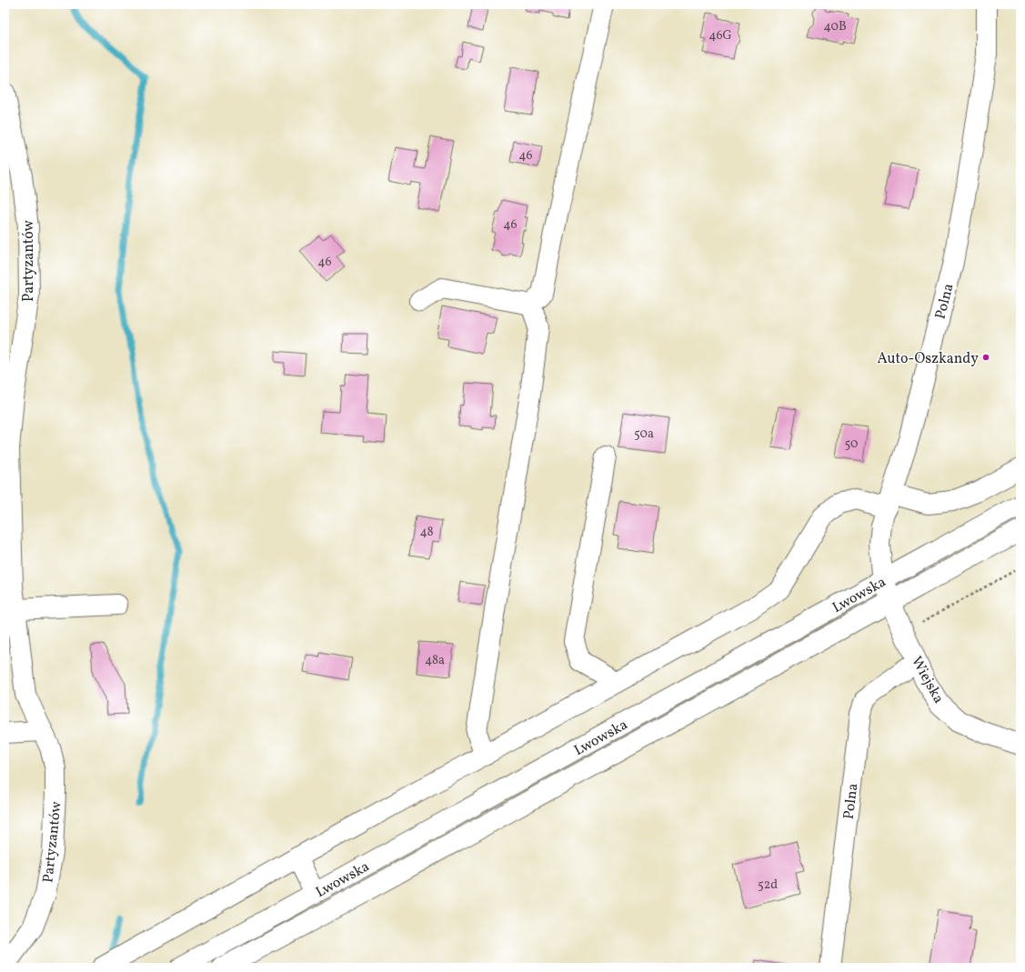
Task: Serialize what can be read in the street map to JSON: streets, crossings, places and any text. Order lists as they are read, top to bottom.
{
  "streets": {
    "street": [
      "Partyzantów",
      "Polna",
      "Lwowska",
      "Wiejska"
    ]
  },
  "crossings": [
    ["Polna", "Lwowska"],
    ["Polna", "Wiejska"],
    ["Lwowska", "Wiejska"]
  ],
  "places": ["Auto-Oszkandy"],
  "house_numbers": [
    "40B",
    "46G",
    "46",
    "46",
    "46",
    "50a",
    "50",
    "48",
    "48a",
    "52d"
  ]
}
